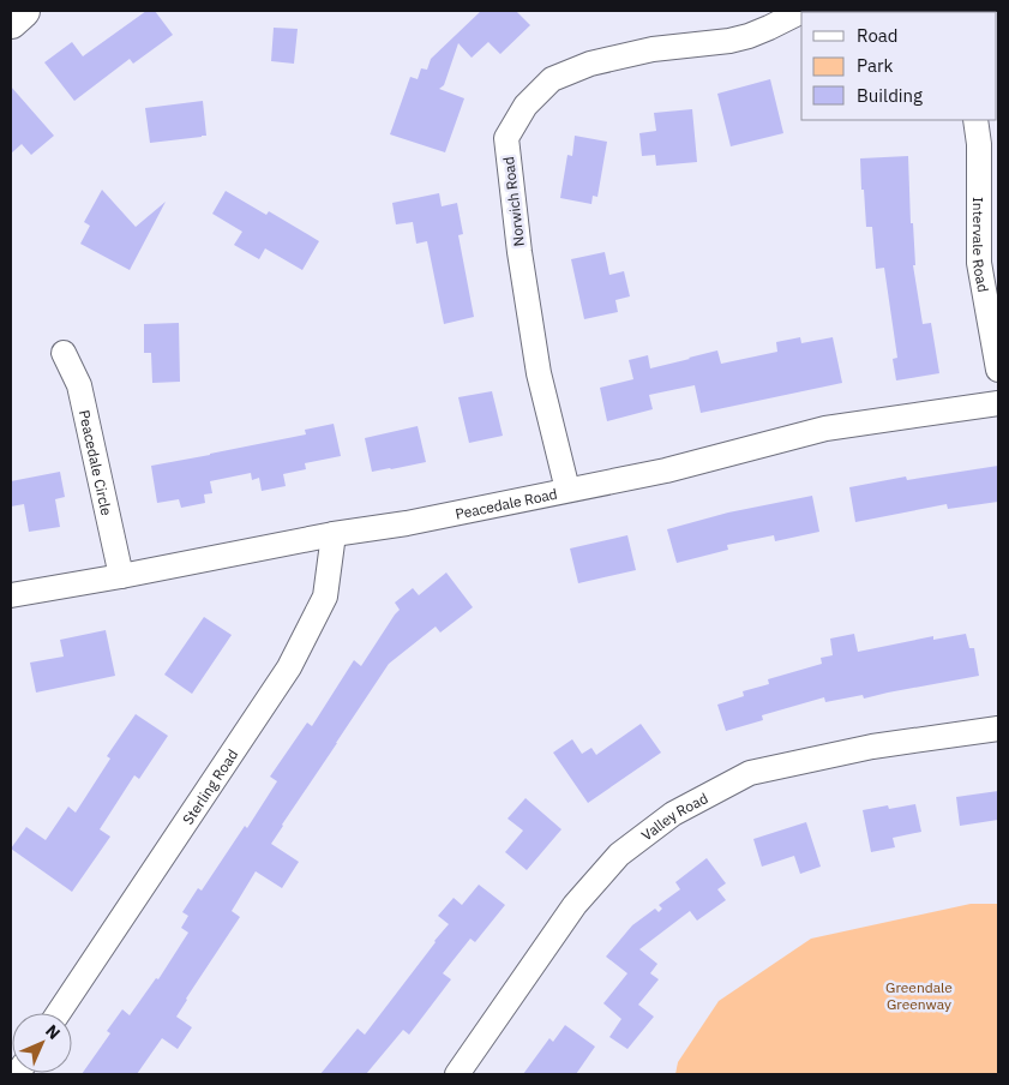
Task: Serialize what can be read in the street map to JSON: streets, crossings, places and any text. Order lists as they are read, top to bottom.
{
  "streets": {
    "street": [
      "Norwich Road",
      "Intervale Road",
      "Peacedale Circle",
      "Peacedale Road",
      "Sterling Road",
      "Valley Road"
    ]
  },
  "crossings": [
    ["Norwich Road", "Peacedale Road"],
    ["Peacedale Circle", "Peacedale Road"],
    ["Peacedale Road", "Sterling Road"]
  ],
  "parks": ["Greendale Greenway"],
  "legend": ["Road", "Park", "Building"],
  "north": "top right"
}
